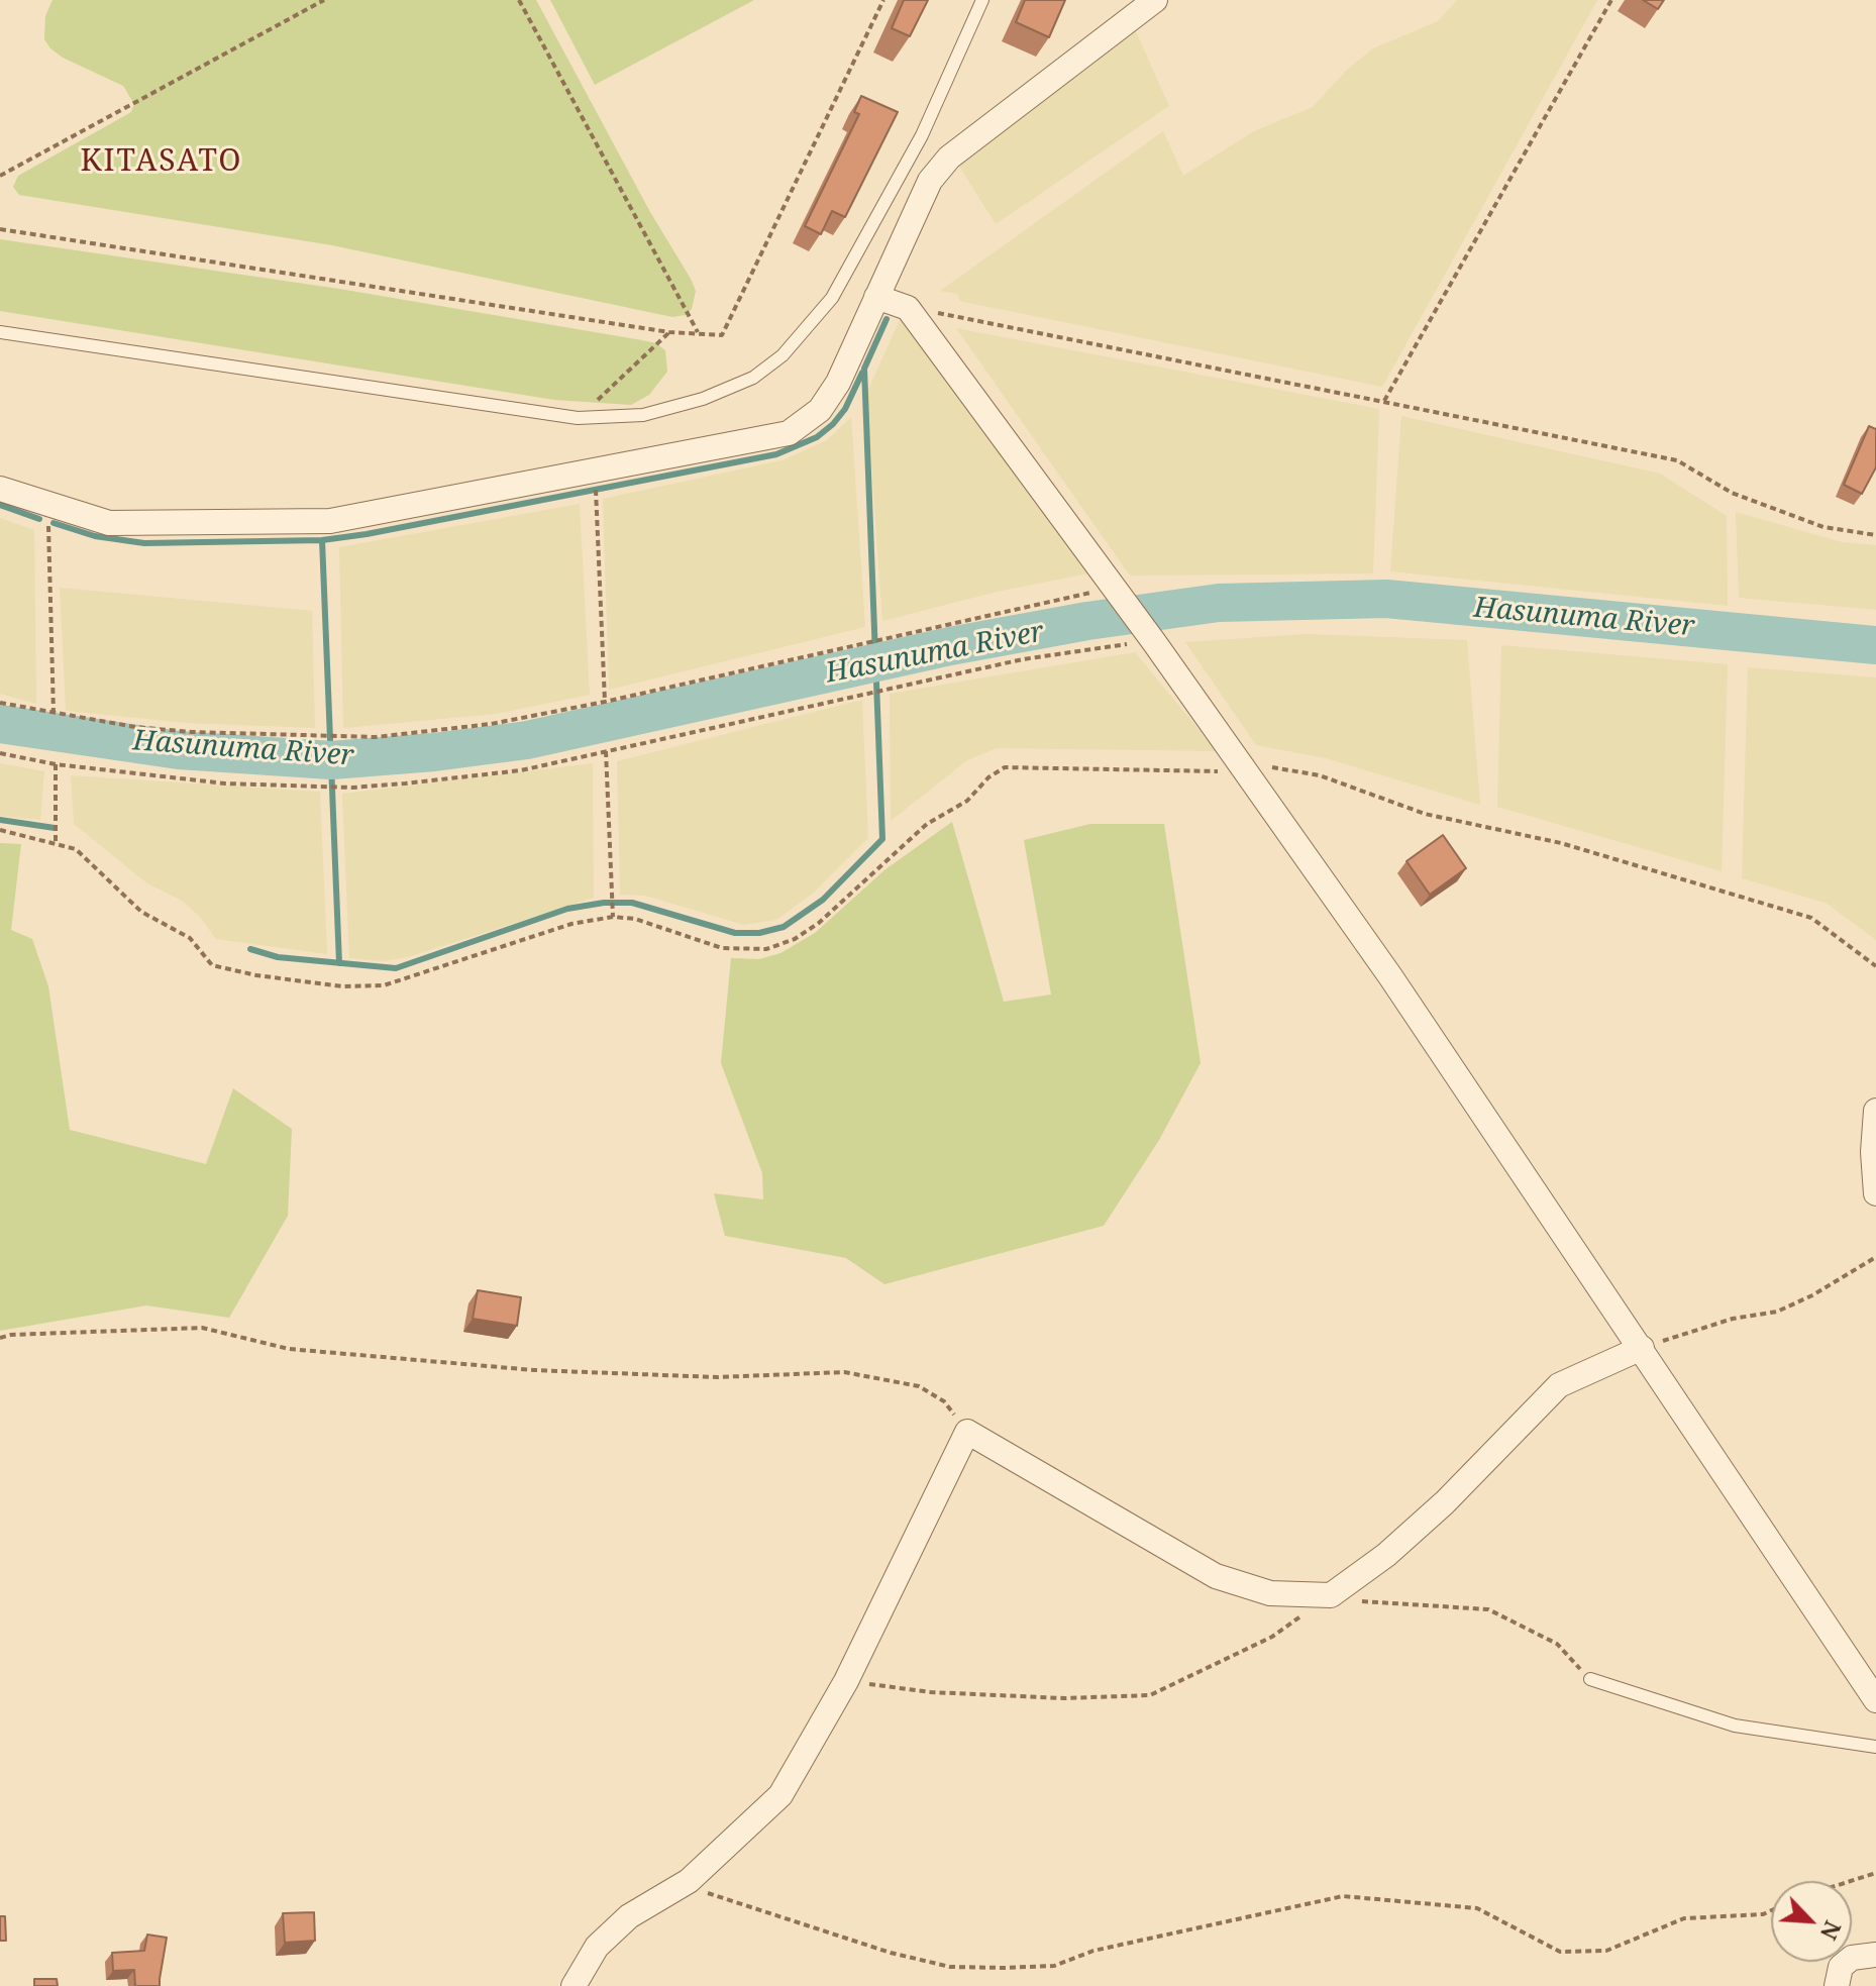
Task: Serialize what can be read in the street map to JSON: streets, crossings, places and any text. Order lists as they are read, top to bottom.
{
  "districts": ["KITASATO"],
  "water": ["Hasunuma River"],
  "north": "bottom right"
}
